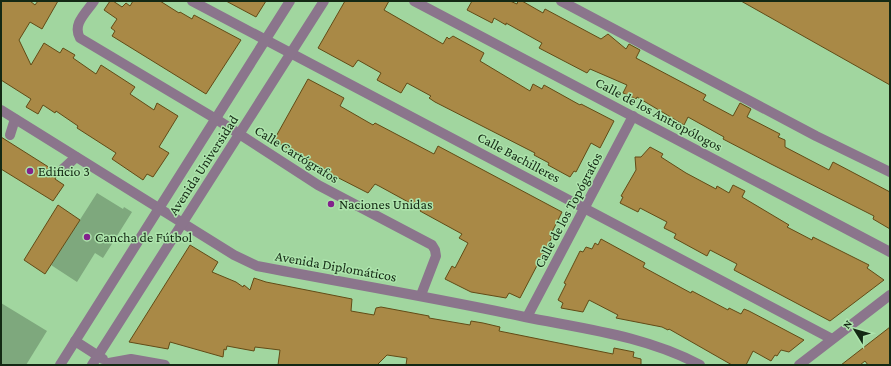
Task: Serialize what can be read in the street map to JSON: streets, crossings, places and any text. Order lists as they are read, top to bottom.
{
  "streets": {
    "street": [
      "Calle de los Antropólogos",
      "Calle Cartógrafos",
      "Calle Bachilleres",
      "Avenida Universidad",
      "Calle de los Topógrafos",
      "Avenida Diplomáticos"
    ]
  },
  "crossings": [
    ["Calle de los Antropólogos", "Calle de los Topógrafos"],
    ["Calle Cartógrafos", "Avenida Universidad"],
    ["Calle Cartógrafos", "Avenida Diplomáticos"],
    ["Calle Bachilleres", "Avenida Universidad"],
    ["Calle Bachilleres", "Calle de los Topógrafos"],
    ["Avenida Universidad", "Avenida Diplomáticos"],
    ["Calle de los Topógrafos", "Avenida Diplomáticos"]
  ],
  "places": ["Edificio 3", "Naciones Unidas", "Cancha de Fútbol"],
  "north": "top left"
}
